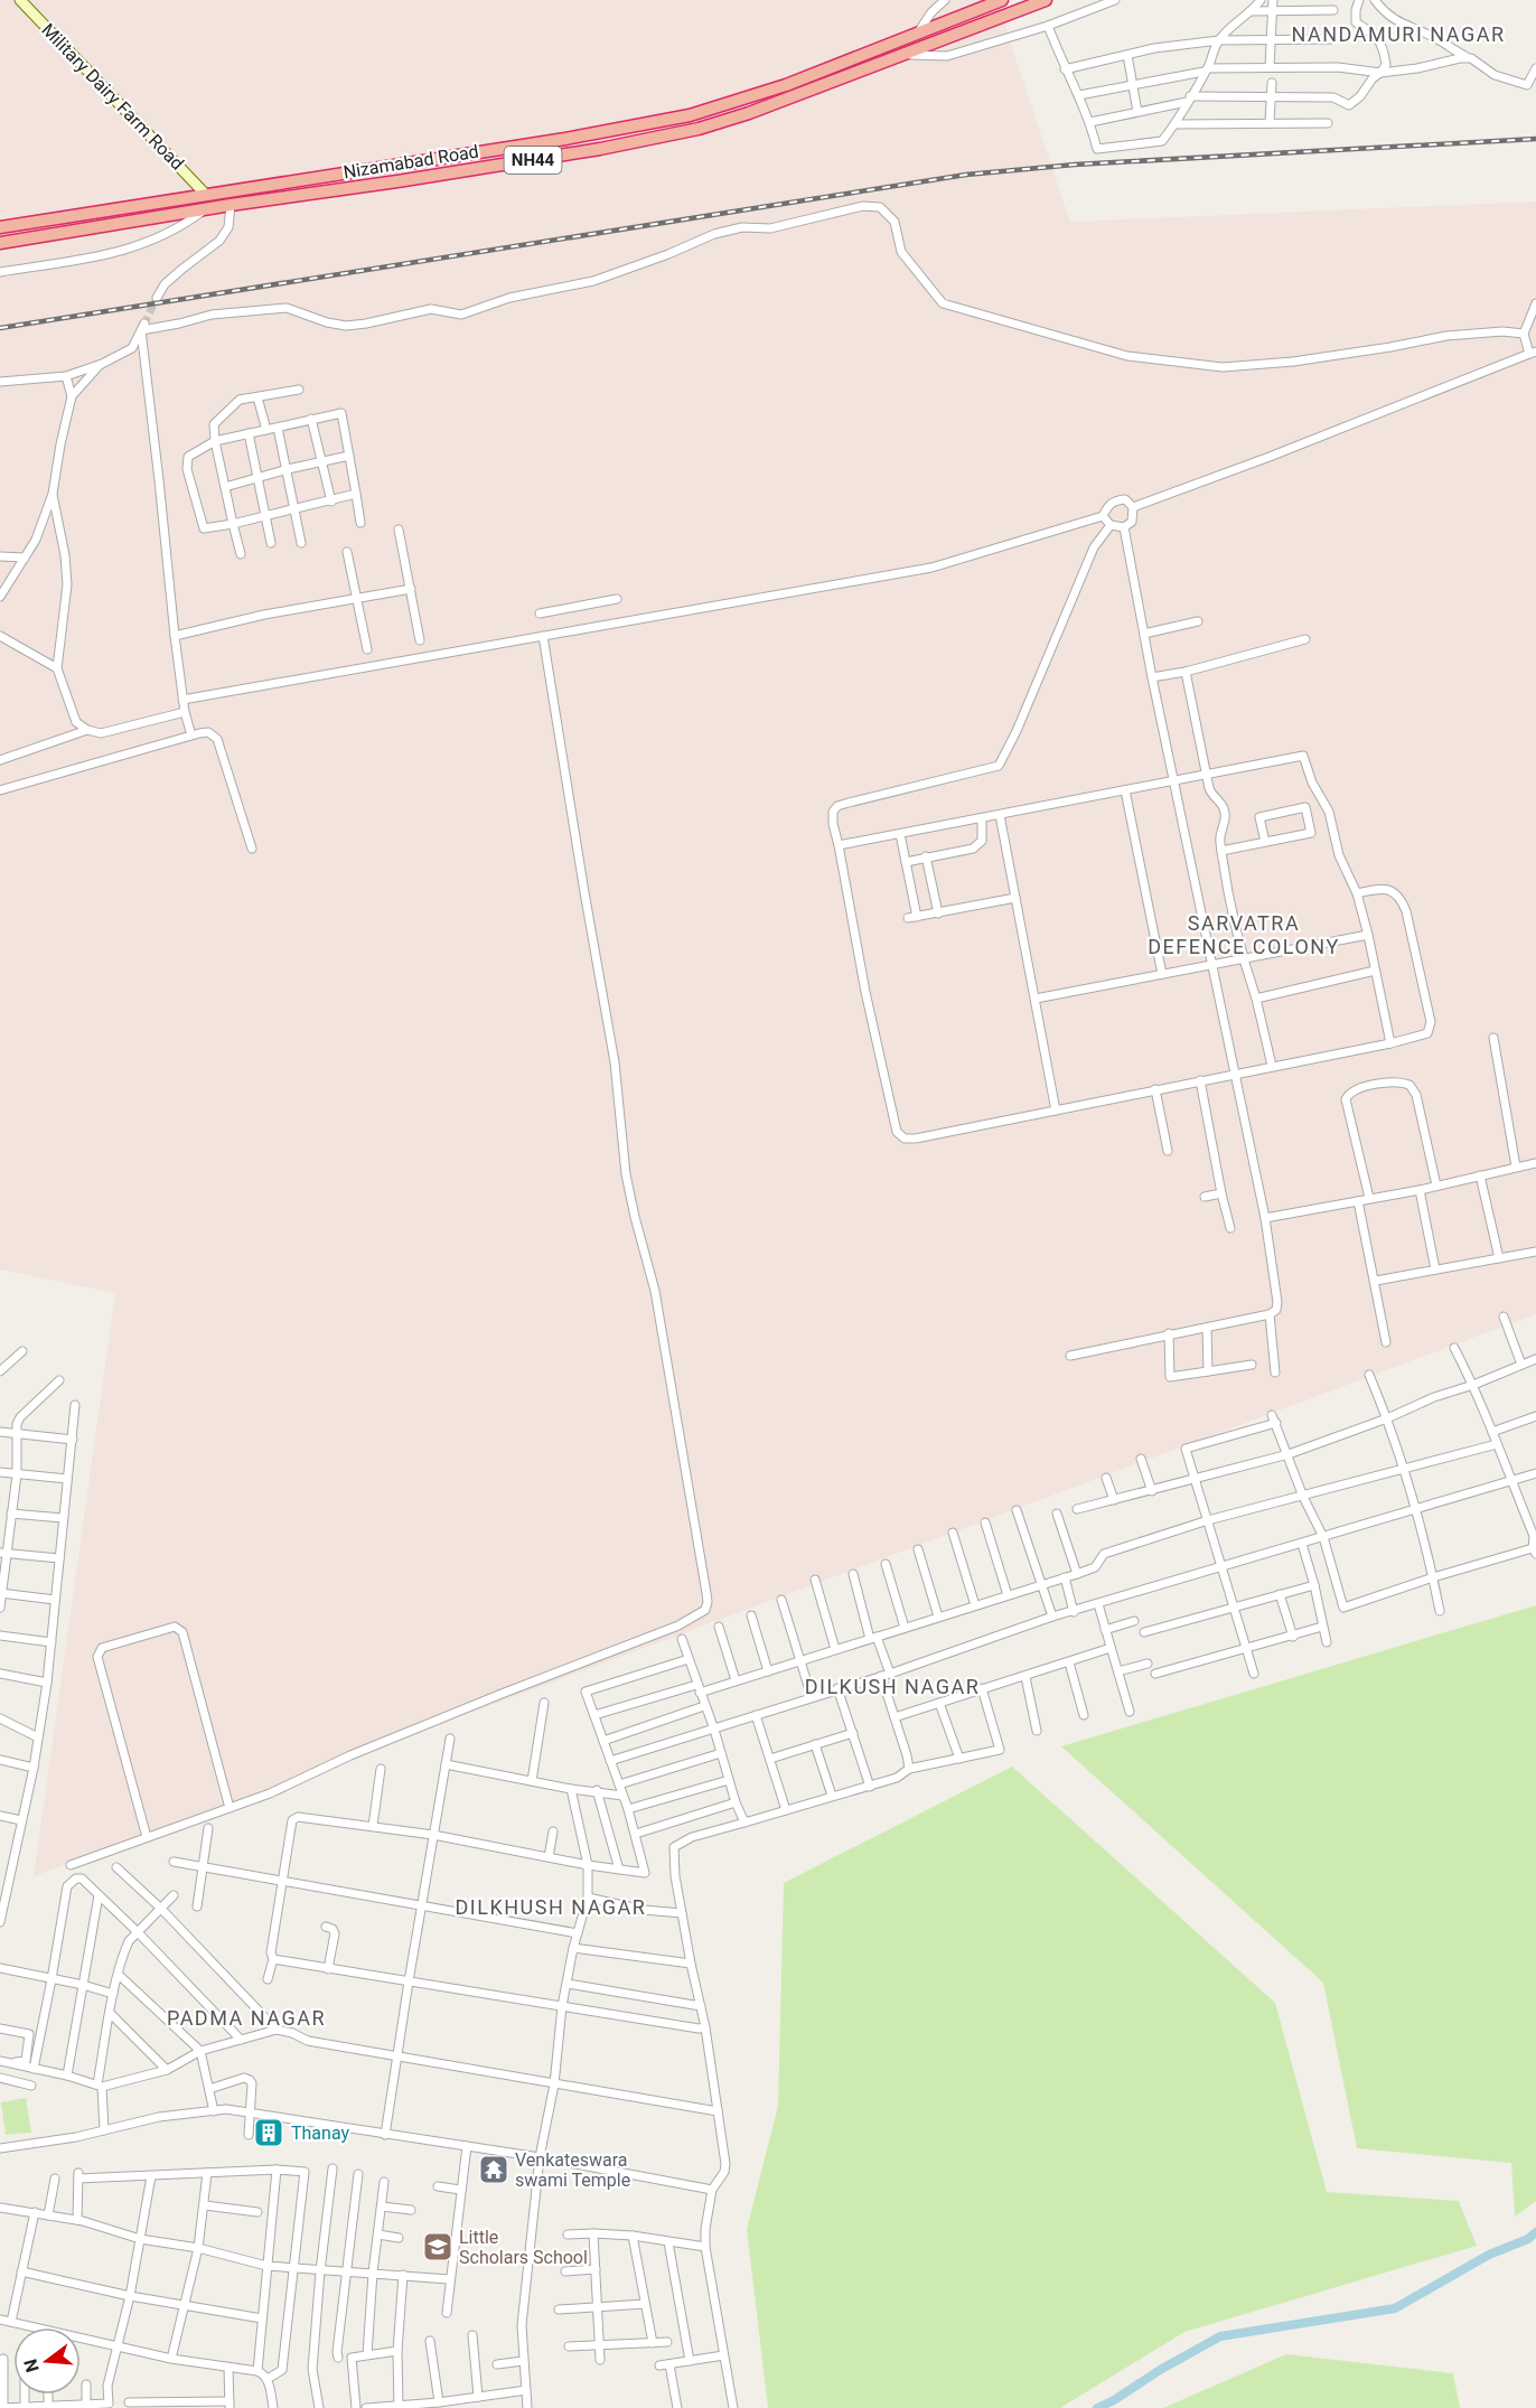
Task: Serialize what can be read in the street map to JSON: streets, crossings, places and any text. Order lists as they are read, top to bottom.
{
  "streets": {
    "highway": ["NH44", "Nizamabad Road"],
    "main road": ["Military Dairy Farm Road"]
  },
  "crossings": [
    ["Military Dairy Farm Road", "Nizamabad Road"]
  ],
  "districts": [
    "NANDAMURI NAGAR",
    "SARVATRA DEFENCE COLONY",
    "DILKUSH NAGAR",
    "DILKHUSH NAGAR",
    "PADMA NAGAR"
  ],
  "places": {
    "building": ["Thanay"],
    "temple": ["Venkateswara swami Temple"],
    "school or university": ["Little Scholars School"]
  },
  "north": "left"
}
